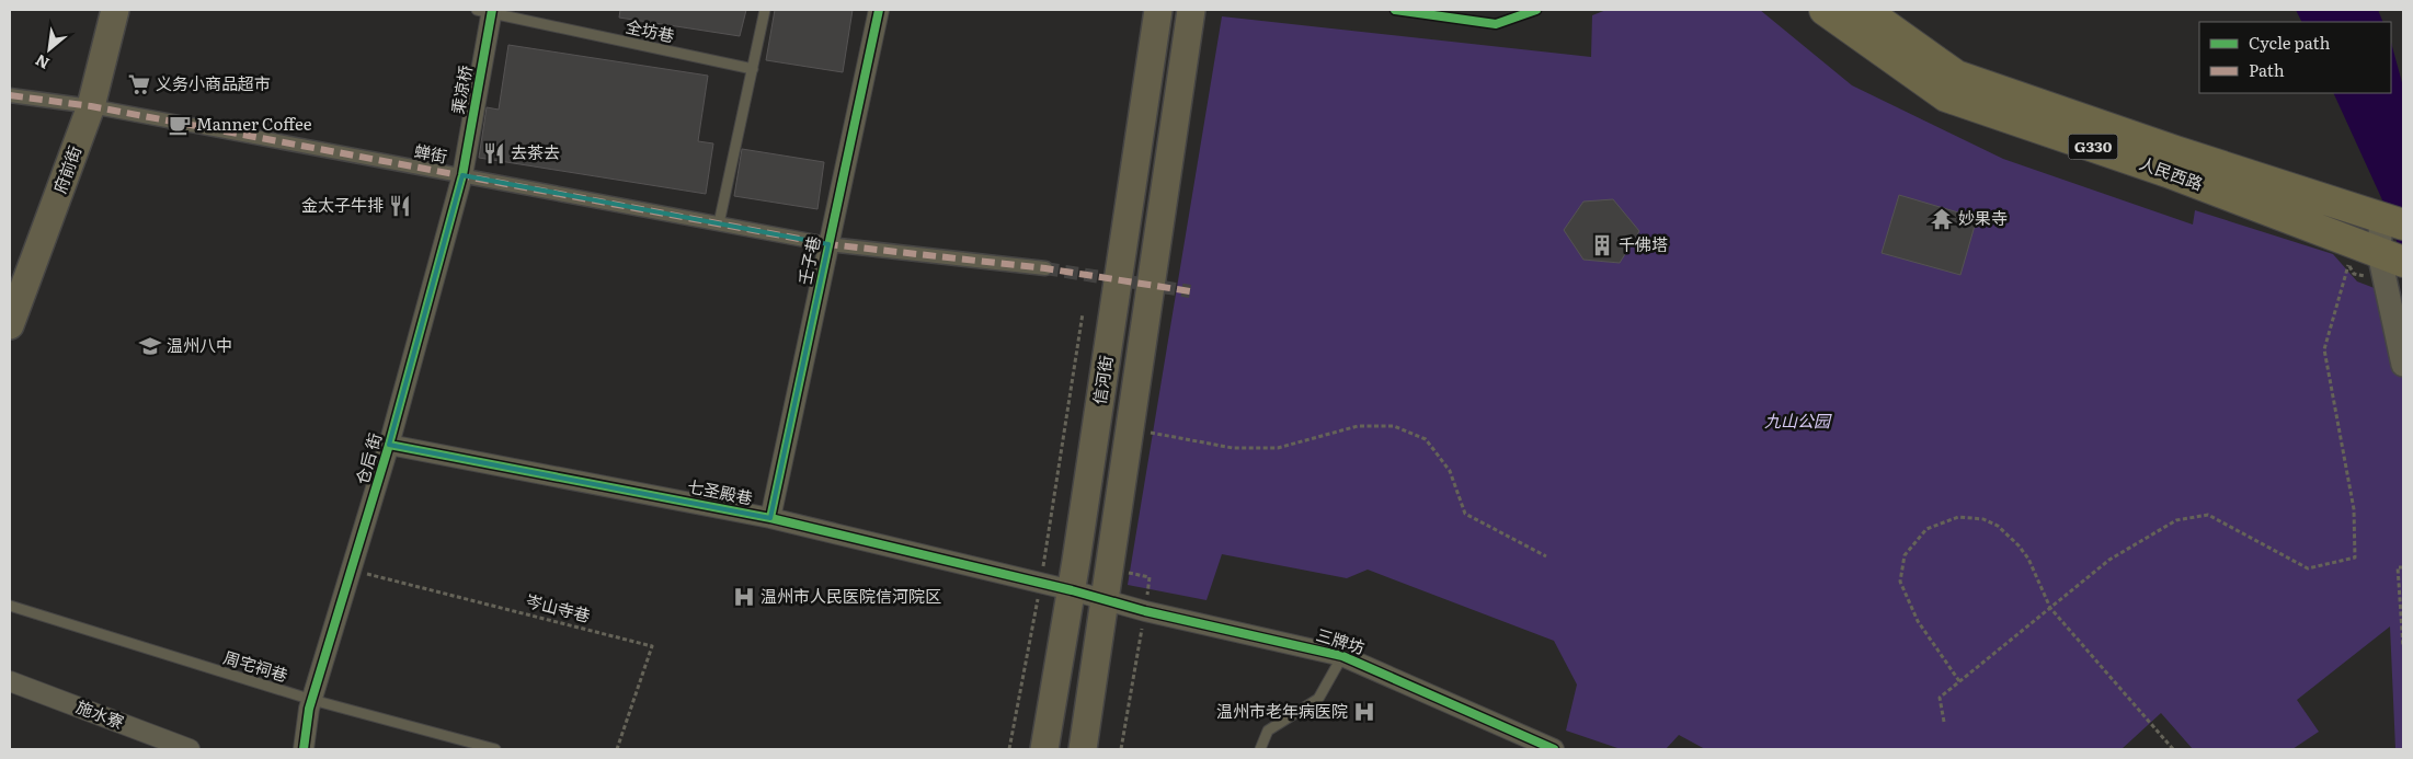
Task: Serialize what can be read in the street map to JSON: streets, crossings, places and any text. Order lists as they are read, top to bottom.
{
  "streets": {
    "highway": ["G330", "人民西路"],
    "main road": ["府前街", "信河街"],
    "street": [
      "乘凉桥",
      "蝉街",
      "壬子巷",
      "仓后 街",
      "七圣殿巷",
      "三牌坊",
      "施水寮"
    ],
    "lane": ["全坊巷", "周宅祠巷"],
    "path": ["岑山寺巷"]
  },
  "crossings": [
    ["全坊巷", "乘凉桥"],
    ["乘凉桥", "蝉街"],
    ["乘凉桥", "仓后 街"],
    ["蝉街", "府前街"],
    ["蝉街", "壬子巷"],
    ["蝉街", "仓后 街"],
    ["壬子巷", "七圣殿巷"],
    ["信河街", "七圣殿巷"],
    ["信河街", "三牌坊"],
    ["仓后 街", "七圣殿巷"],
    ["仓后 街", "岑山寺巷"],
    ["仓后 街", "周宅祠巷"],
    ["七圣殿巷", "三牌坊"]
  ],
  "parks": ["九山公园"],
  "places": {
    "supermarket": ["义务小商品超市"],
    "cafe": ["Manner Coffee"],
    "restaurant": ["去茶去", "金太子牛排"],
    "temple": ["妙果寺"],
    "building": ["千佛塔"],
    "school or university": ["温州八中"],
    "hospital": ["温州市人民医院信河院区", "温州市老年病医院"]
  },
  "legend": ["Cycle path", "Path"],
  "north": "bottom left"
}
